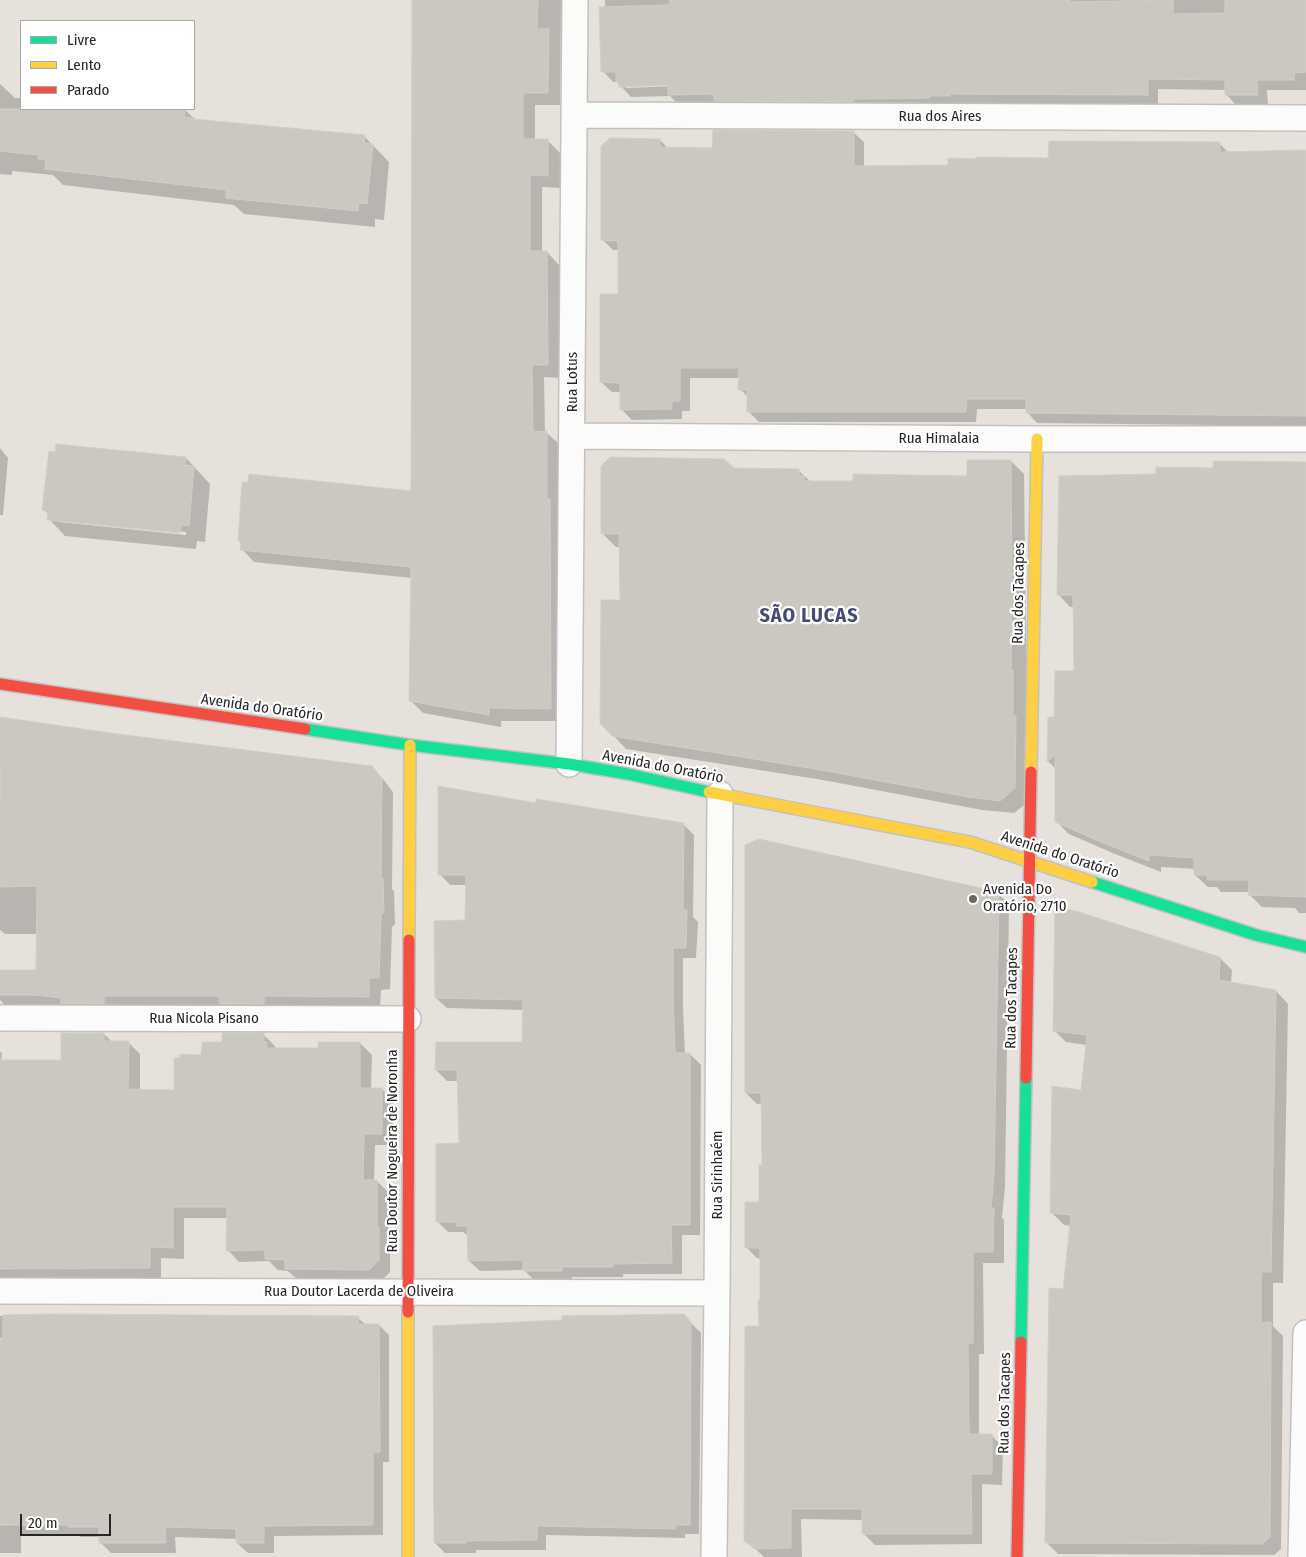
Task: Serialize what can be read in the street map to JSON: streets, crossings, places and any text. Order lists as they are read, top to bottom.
{
  "streets": {
    "street": [
      "Rua dos Aires",
      "Rua Lotus",
      "Rua Himalaia",
      "Rua dos Tacapes",
      "Avenida do Oratório",
      "Rua Nicola Pisano",
      "Rua Doutor Nogueira de Noronha",
      "Rua Sirinhaém",
      "Rua Doutor Lacerda de Oliveira"
    ]
  },
  "crossings": [
    ["Rua dos Aires", "Rua Lotus"],
    ["Rua Lotus", "Rua Himalaia"],
    ["Rua Lotus", "Avenida do Oratório"],
    ["Rua Himalaia", "Rua dos Tacapes"],
    ["Rua dos Tacapes", "Avenida do Oratório"],
    ["Avenida do Oratório", "Rua Doutor Nogueira de Noronha"],
    ["Avenida do Oratório", "Rua Sirinhaém"],
    ["Rua Nicola Pisano", "Rua Doutor Nogueira de Noronha"],
    ["Rua Doutor Nogueira de Noronha", "Rua Doutor Lacerda de Oliveira"],
    ["Rua Sirinhaém", "Rua Doutor Lacerda de Oliveira"]
  ],
  "districts": ["SÃO LUCAS"],
  "places": ["Avenida Do Oratório, 2710"],
  "legend": ["Livre", "Lento", "Parado"],
  "scale_bar": "20 m"
}
